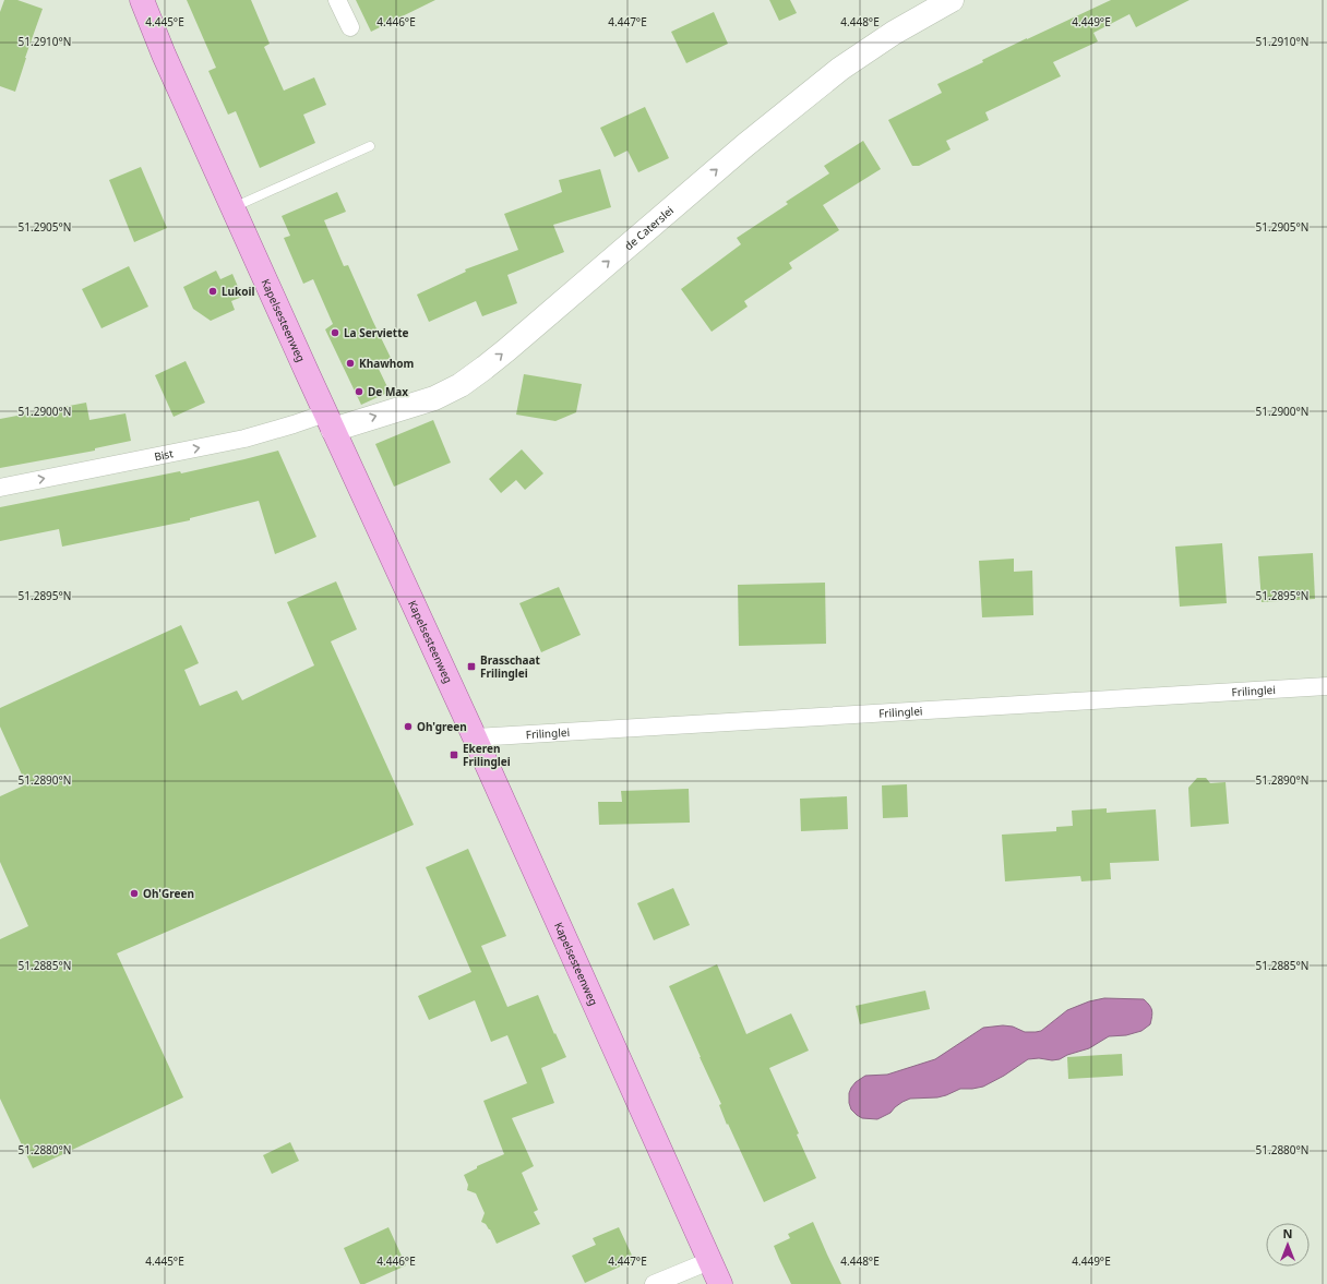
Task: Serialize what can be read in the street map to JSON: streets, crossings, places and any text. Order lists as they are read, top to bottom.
{
  "streets": {
    "main road": ["Kapelsesteenweg"],
    "street": ["de Caterslei", "Bist", "Frilinglei"]
  },
  "crossings": [
    ["de Caterslei", "Kapelsesteenweg"],
    ["de Caterslei", "Bist"],
    ["Kapelsesteenweg", "Bist"],
    ["Kapelsesteenweg", "Frilinglei"]
  ],
  "one_way": ["de Caterslei", "Bist"],
  "places": {
    "other": [
      "Lukoil",
      "La Serviette",
      "Khawhom",
      "De Max",
      "Oh'green",
      "Oh'Green"
    ],
    "transit": ["Brasschaat Frilinglei", "Ekeren Frilinglei"]
  },
  "north": "top",
  "coordinates": [
    "4.445°E",
    "4.446°E",
    "4.447°E",
    "4.448°E",
    "4.449°E",
    "51.2910°N",
    "51.2905°N",
    "51.2900°N",
    "51.2895°N",
    "51.2890°N",
    "51.2885°N",
    "51.2880°N"
  ]
}
